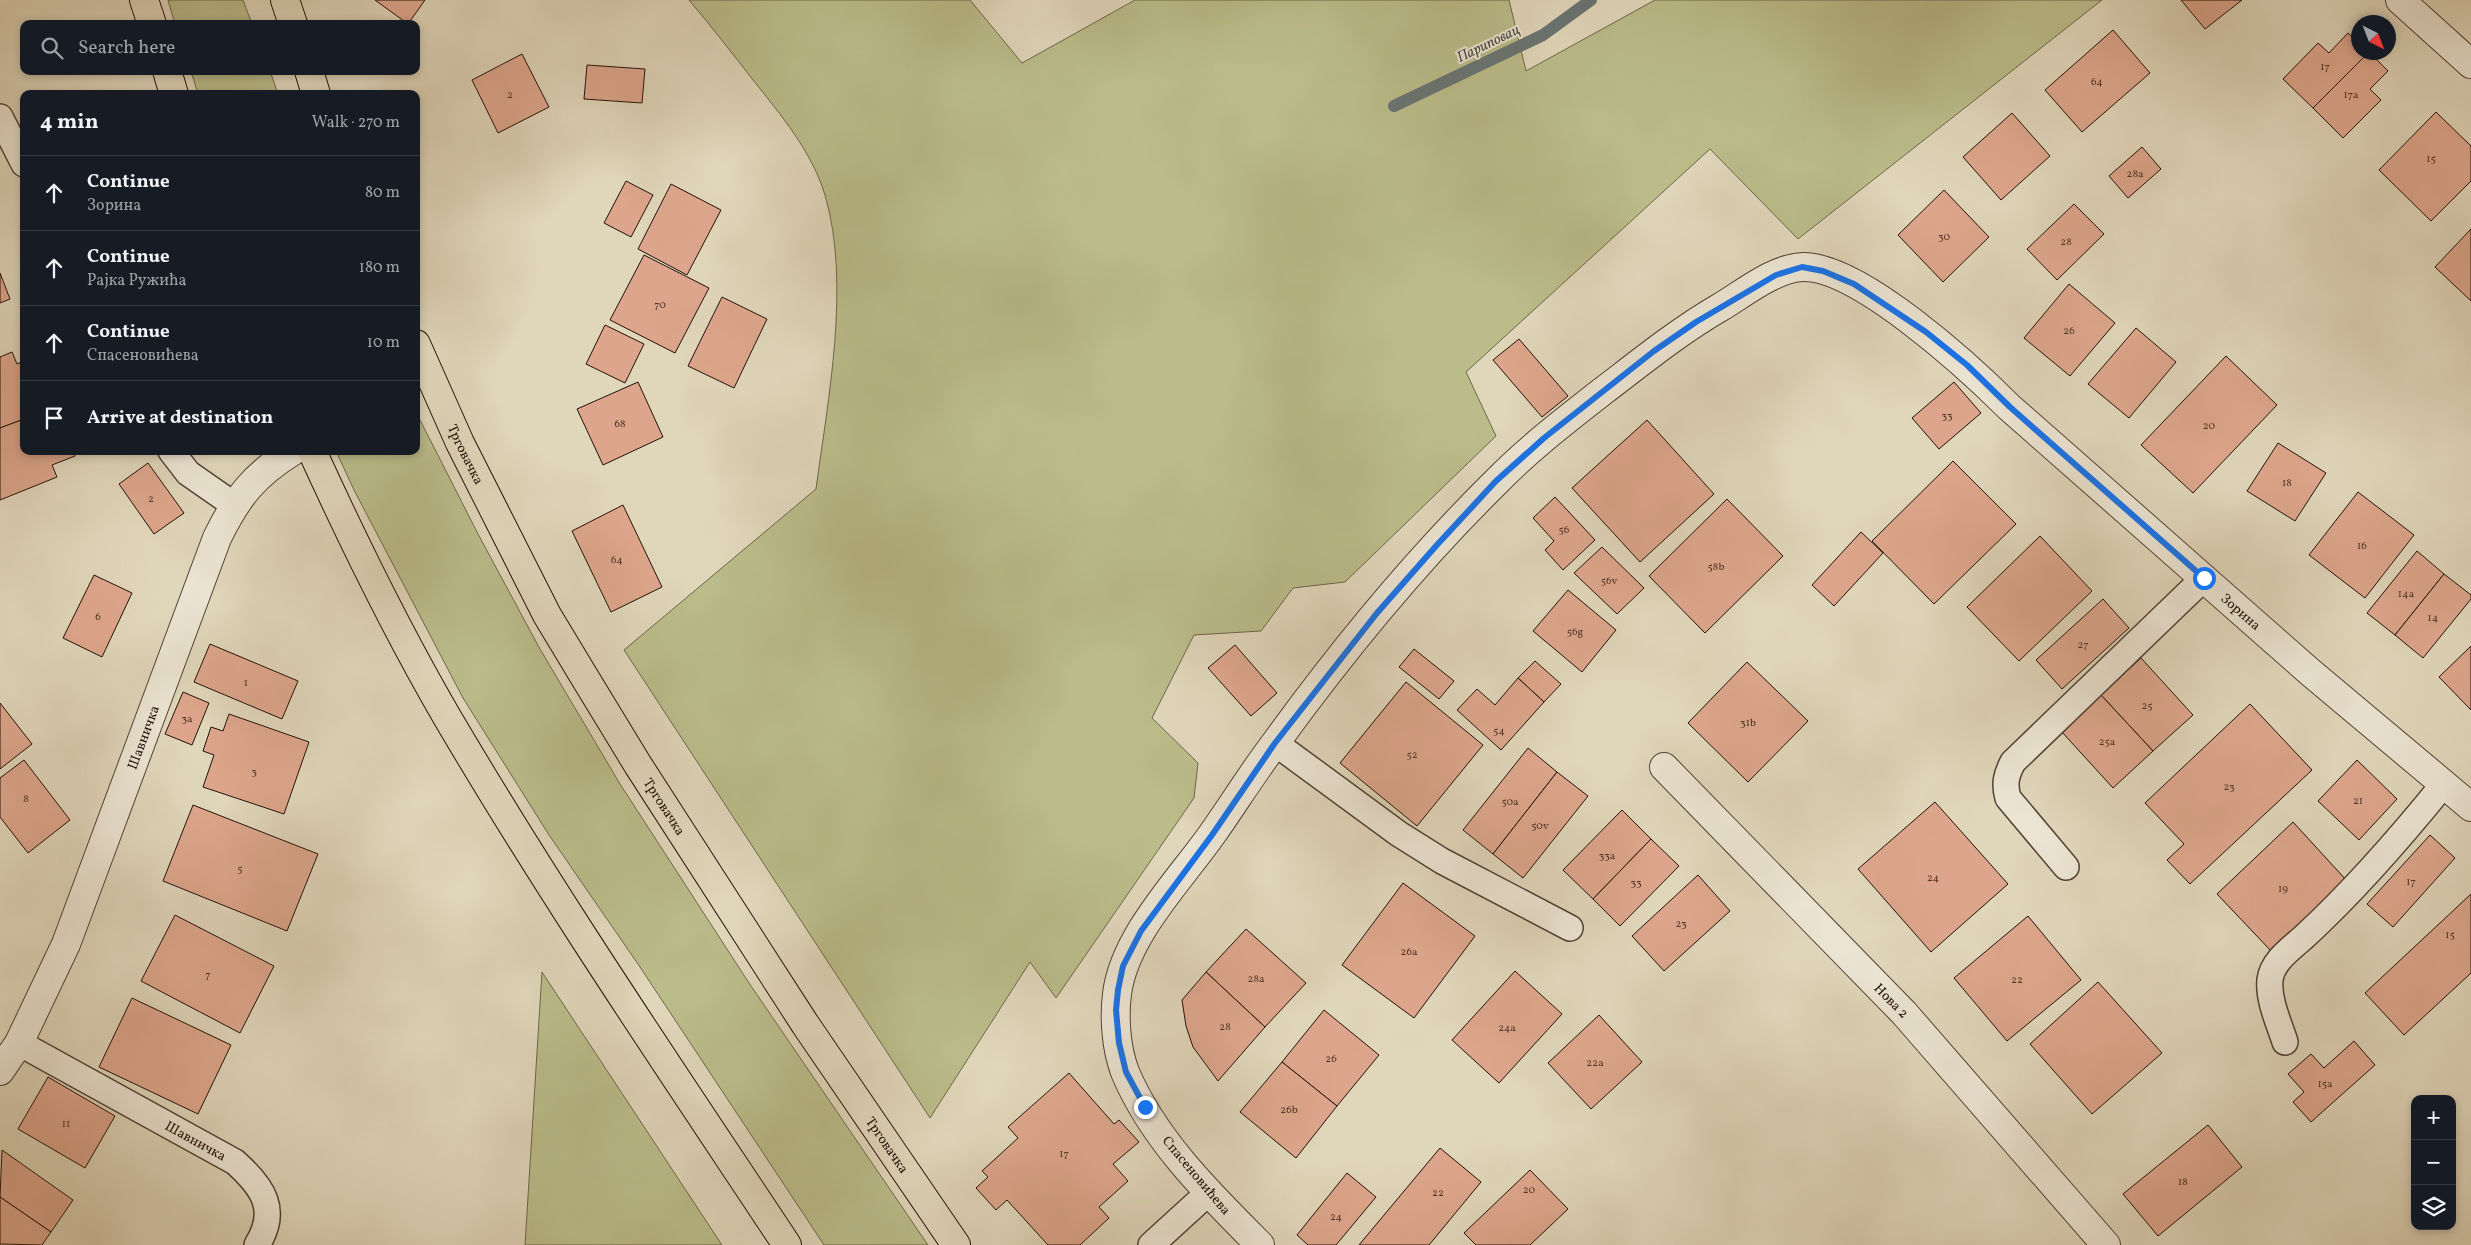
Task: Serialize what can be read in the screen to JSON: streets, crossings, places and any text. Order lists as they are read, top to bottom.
{
  "streets": {
    "main road": ["Трговачка"],
    "street": [
      "Зорина",
      "Шавничка",
      "Нова 2",
      "Спасеновићева"
    ]
  },
  "crossings": [
    ["Зорина", "Спасеновићева"]
  ],
  "water": ["Париповац"],
  "house_numbers": [
    "17",
    "64",
    "2",
    "17a",
    "15",
    "28a",
    "30",
    "28",
    "70",
    "26",
    "33",
    "68",
    "20",
    "18",
    "2",
    "56",
    "16",
    "64",
    "58b",
    "56v",
    "14a",
    "6",
    "14",
    "56g",
    "27",
    "1",
    "25",
    "3a",
    "31b",
    "54",
    "25a",
    "52",
    "3",
    "23",
    "8",
    "21",
    "50a",
    "50v",
    "33a",
    "5",
    "24",
    "17",
    "33",
    "19",
    "23",
    "15",
    "26a",
    "7",
    "28a",
    "22",
    "28",
    "24a",
    "26",
    "22a",
    "15a",
    "26b",
    "11",
    "17",
    "18",
    "20",
    "22",
    "24"
  ],
  "north": "bottom right",
  "page": {
    "search": "Search here",
    "heading": ["4 min", "Walk · 270 m"],
    "list": [
      ["Continue", "Зорина", "80 m"],
      ["Continue", "Рајка Ружића", "180 m"],
      ["Continue", "Спасеновићева", "10 m"],
      "Arrive at destination"
    ],
    "map_buttons": ["+", "−"]
  }
}
